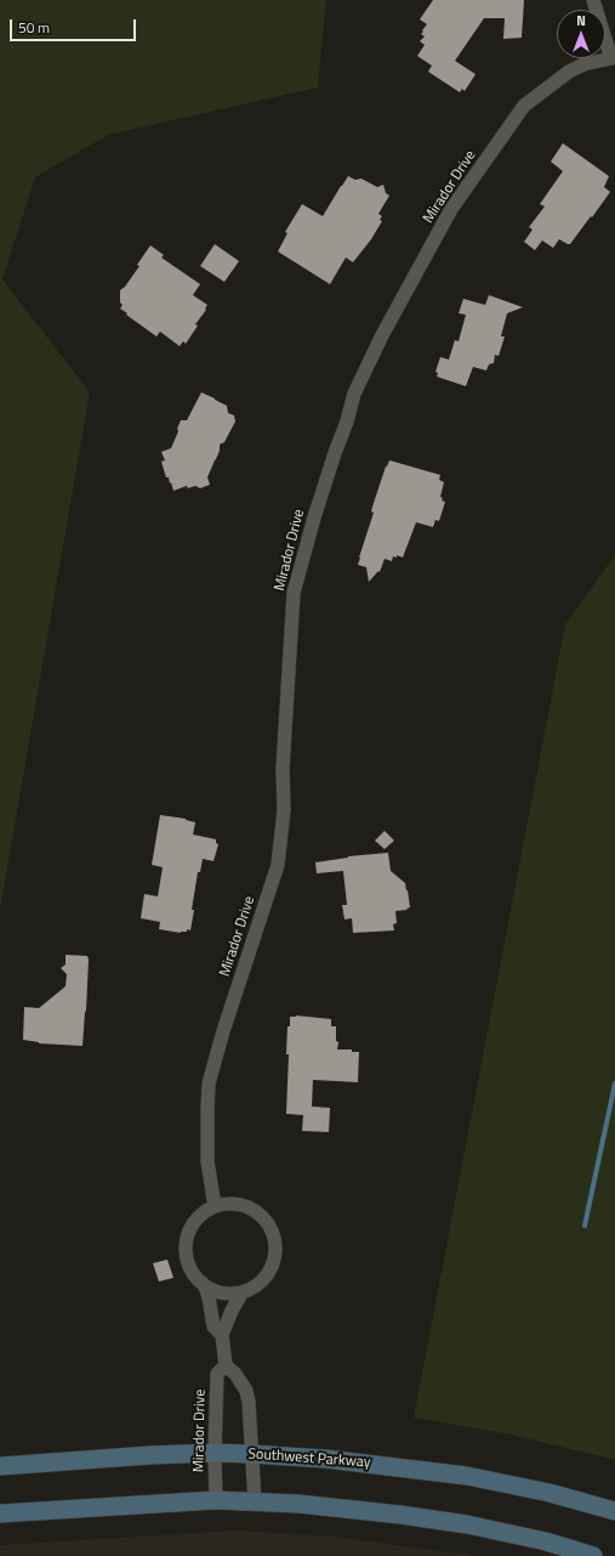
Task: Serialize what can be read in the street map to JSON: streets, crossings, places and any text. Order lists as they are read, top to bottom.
{
  "streets": {
    "main road": ["Southwest Parkway"],
    "street": ["Mirador Drive"]
  },
  "crossings": [
    ["Mirador Drive", "Southwest Parkway"]
  ],
  "scale_bar": "50 m",
  "north": "top"
}
